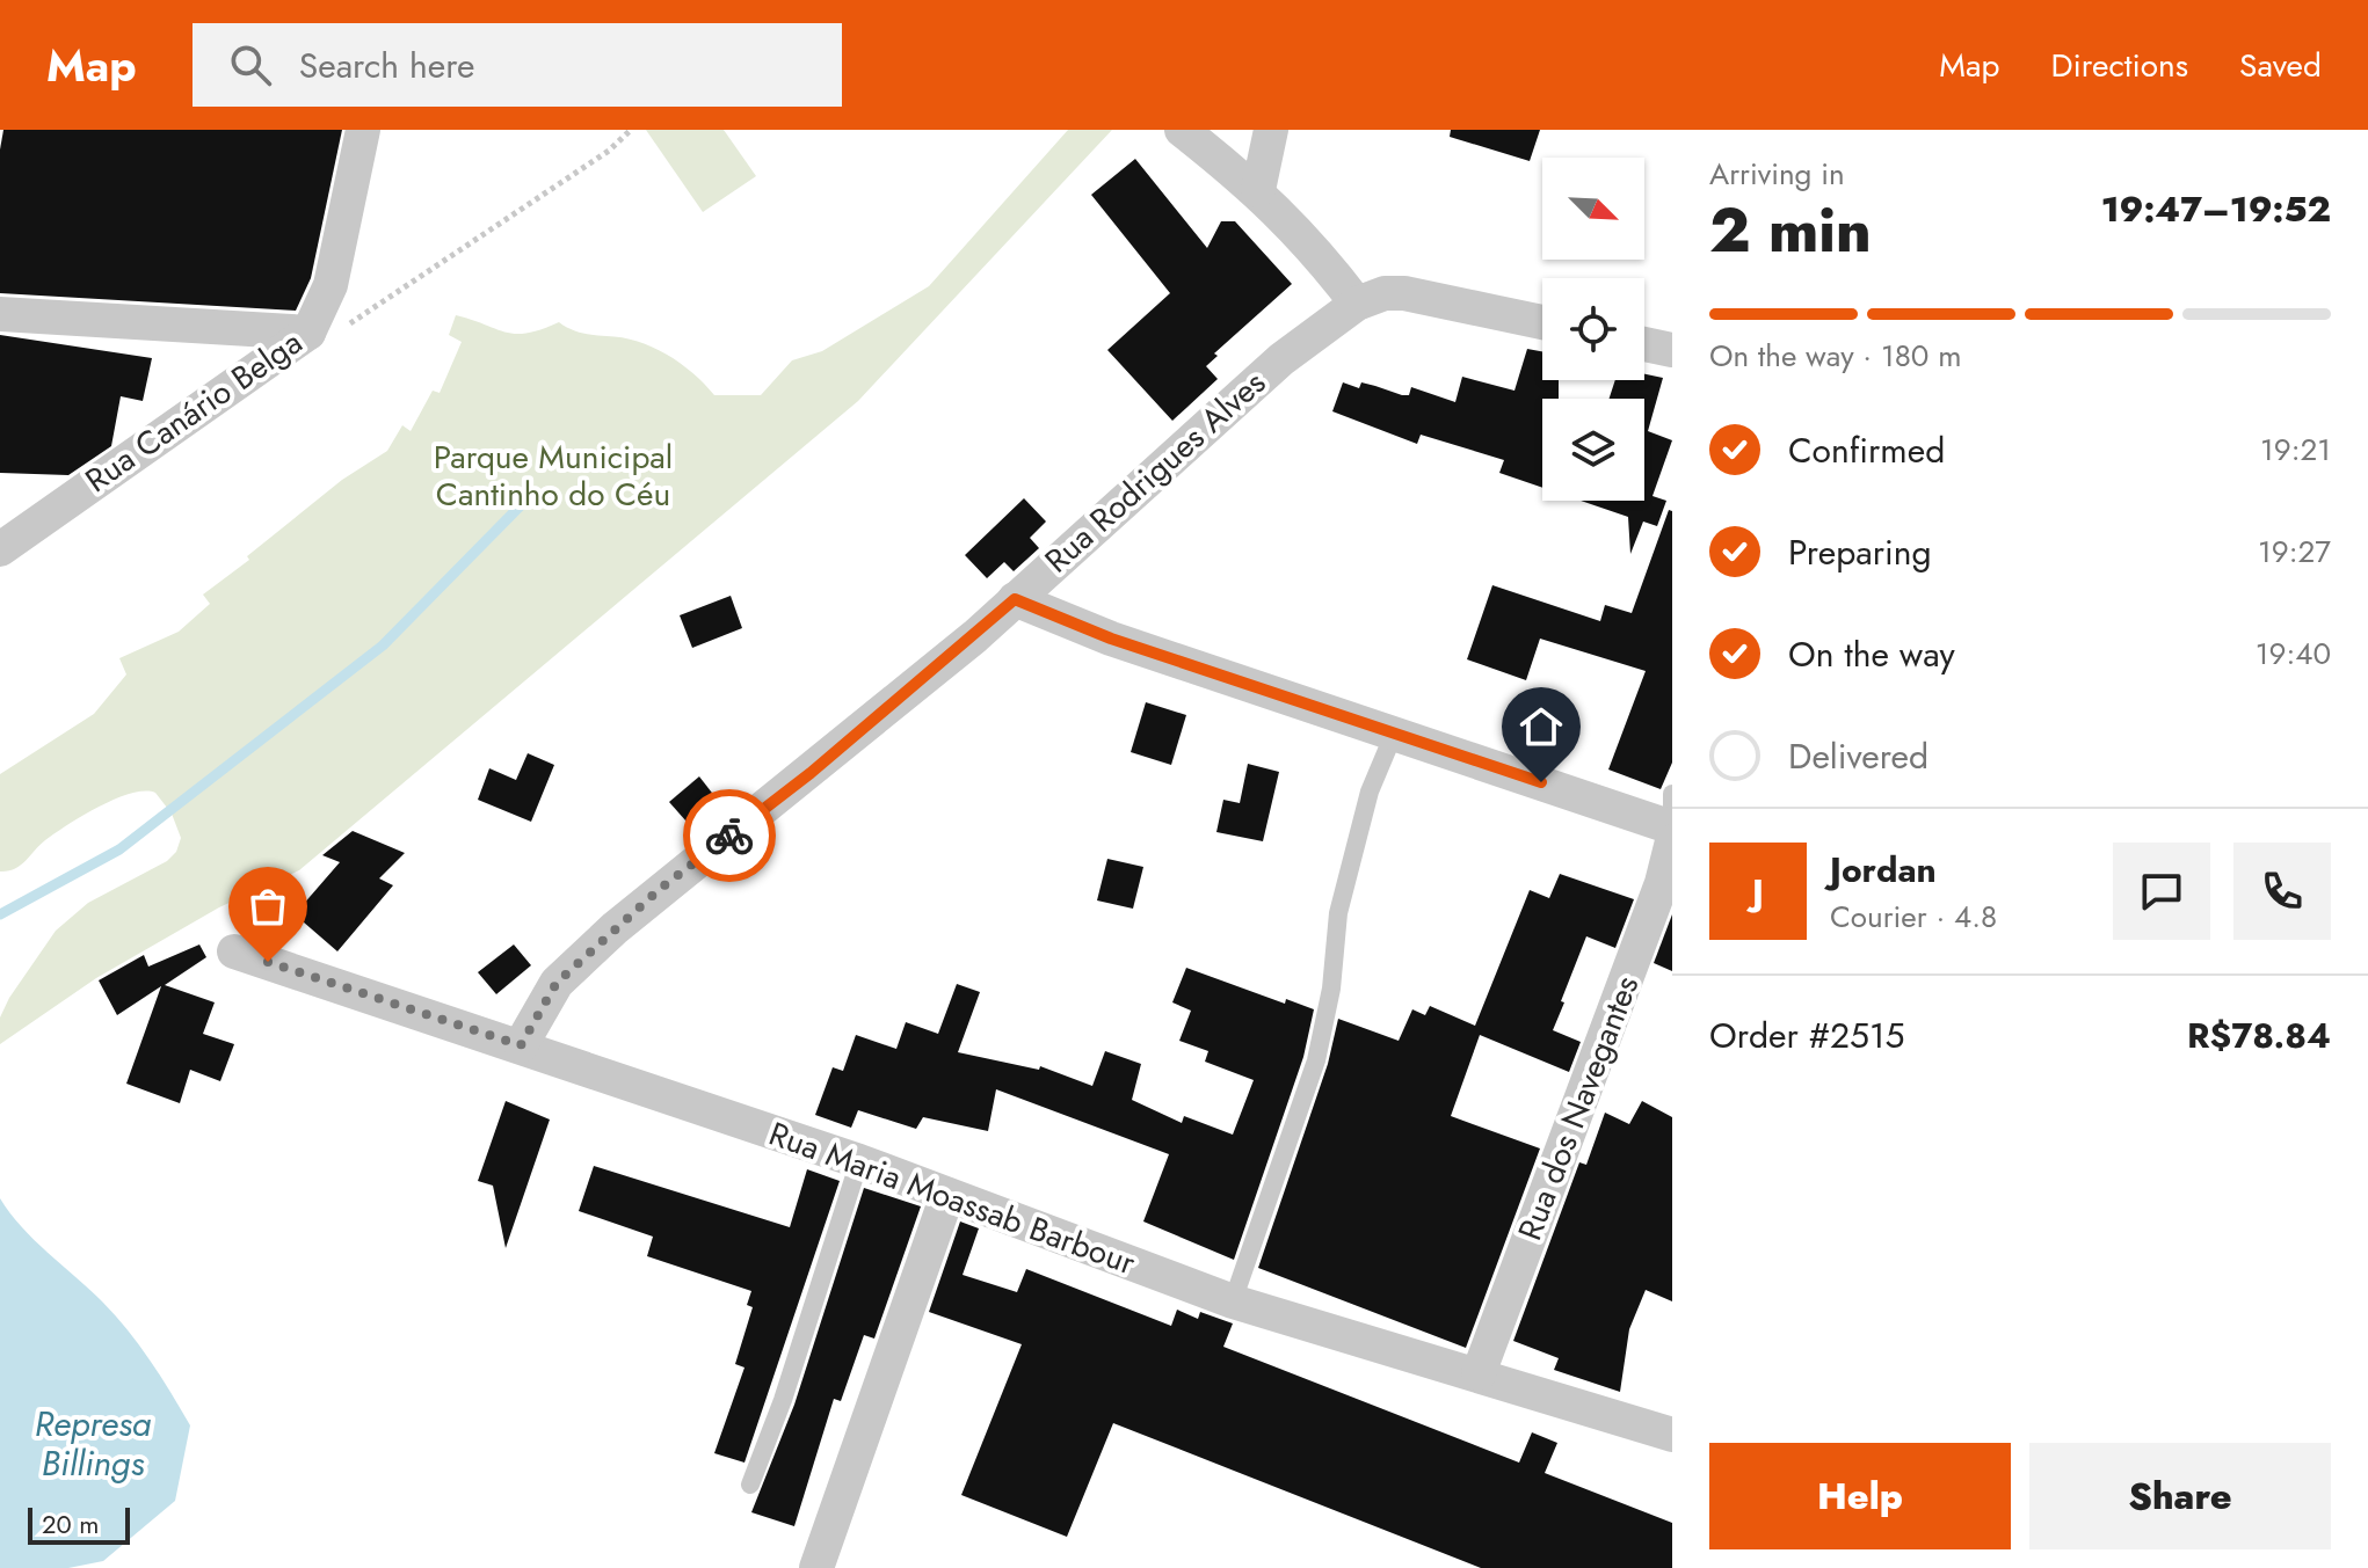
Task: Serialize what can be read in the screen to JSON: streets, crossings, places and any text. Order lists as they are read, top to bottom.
{
  "streets": {
    "street": [
      "Rua Canário Belga",
      "Rua Rodrigues Alves",
      "Rua dos Navegantes",
      "Rua Maria Moassab Barbour"
    ]
  },
  "crossings": [
    ["Rua Rodrigues Alves", "Rua Maria Moassab Barbour"],
    ["Rua dos Navegantes", "Rua Maria Moassab Barbour"]
  ],
  "water": ["Represa Billings"],
  "parks": ["Parque Municipal Cantinho do Céu"],
  "scale_bar": "20 m",
  "north": "bottom right",
  "page": {
    "header": "Map",
    "search": "Search here",
    "nav": ["Map", "Directions", "Saved"],
    "heading": ["2 min", "Arriving in", "19:47–19:52"],
    "panel": [
      "Jordan",
      "Courier · 4.8",
      "Order #2515",
      "R$78.84"
    ],
    "bar": "On the way · 180 m",
    "list": [
      ["Confirmed", "19:21"],
      ["Preparing", "19:27"],
      ["On the way", "19:40"],
      "Delivered"
    ],
    "round": "J",
    "buttons": ["Help", "Share"],
    "scale": "20 m"
  }
}
